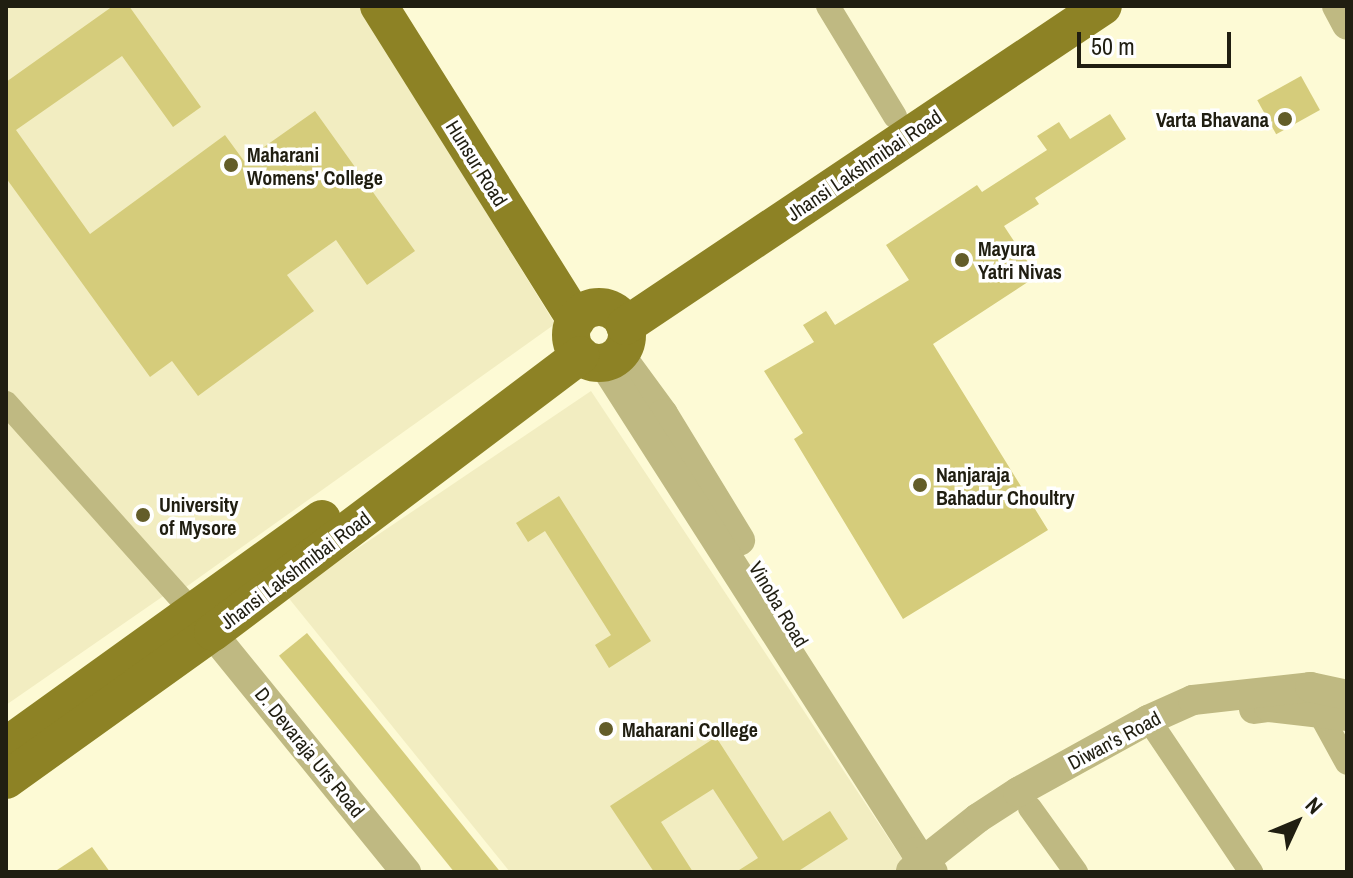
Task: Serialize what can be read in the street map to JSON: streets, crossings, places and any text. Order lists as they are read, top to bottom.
{
  "streets": {
    "main road": ["Hunsur Road", "Jhansi Lakshmibai Road"],
    "street": ["Vinoba Road", "Diwan's Road", "D. Devaraja Urs Road"]
  },
  "crossings": [
    ["Hunsur Road", "Jhansi Lakshmibai Road"],
    ["Hunsur Road", "Vinoba Road"],
    ["Jhansi Lakshmibai Road", "Vinoba Road"],
    ["Jhansi Lakshmibai Road", "D. Devaraja Urs Road"],
    ["Vinoba Road", "Diwan's Road"]
  ],
  "places": [
    "Varta Bhavana",
    "Maharani Womens' College",
    "Mayura Yatri Nivas",
    "Nanjaraja Bahadur Choultry",
    "University of Mysore",
    "Maharani College"
  ],
  "scale_bar": "50 m",
  "north": "top right"
}
